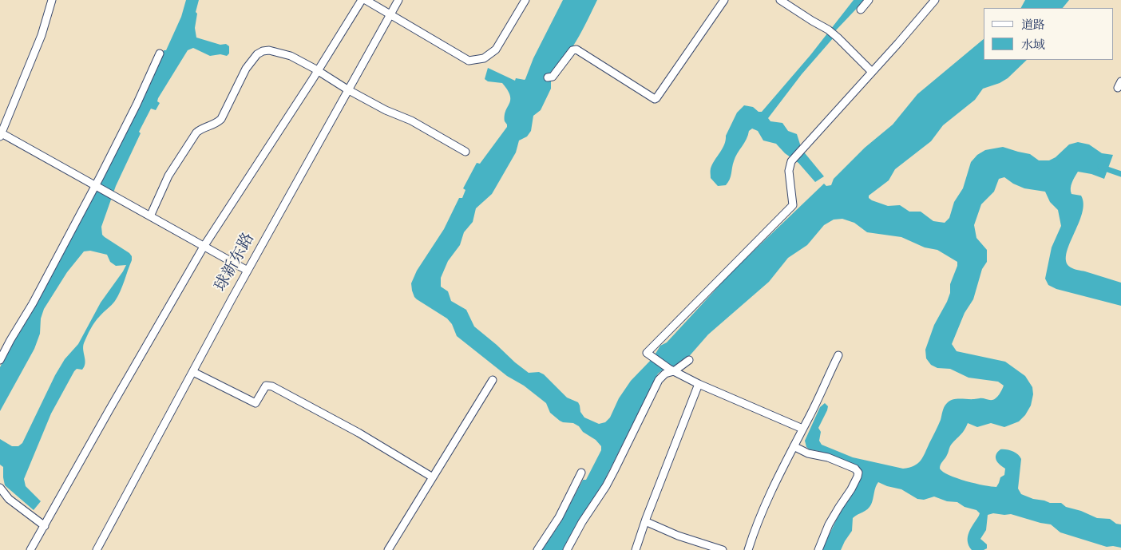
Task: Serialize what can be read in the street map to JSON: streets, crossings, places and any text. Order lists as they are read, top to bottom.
{
  "streets": {
    "street": ["球新东路"]
  },
  "legend": ["道路", "水域"]
}
